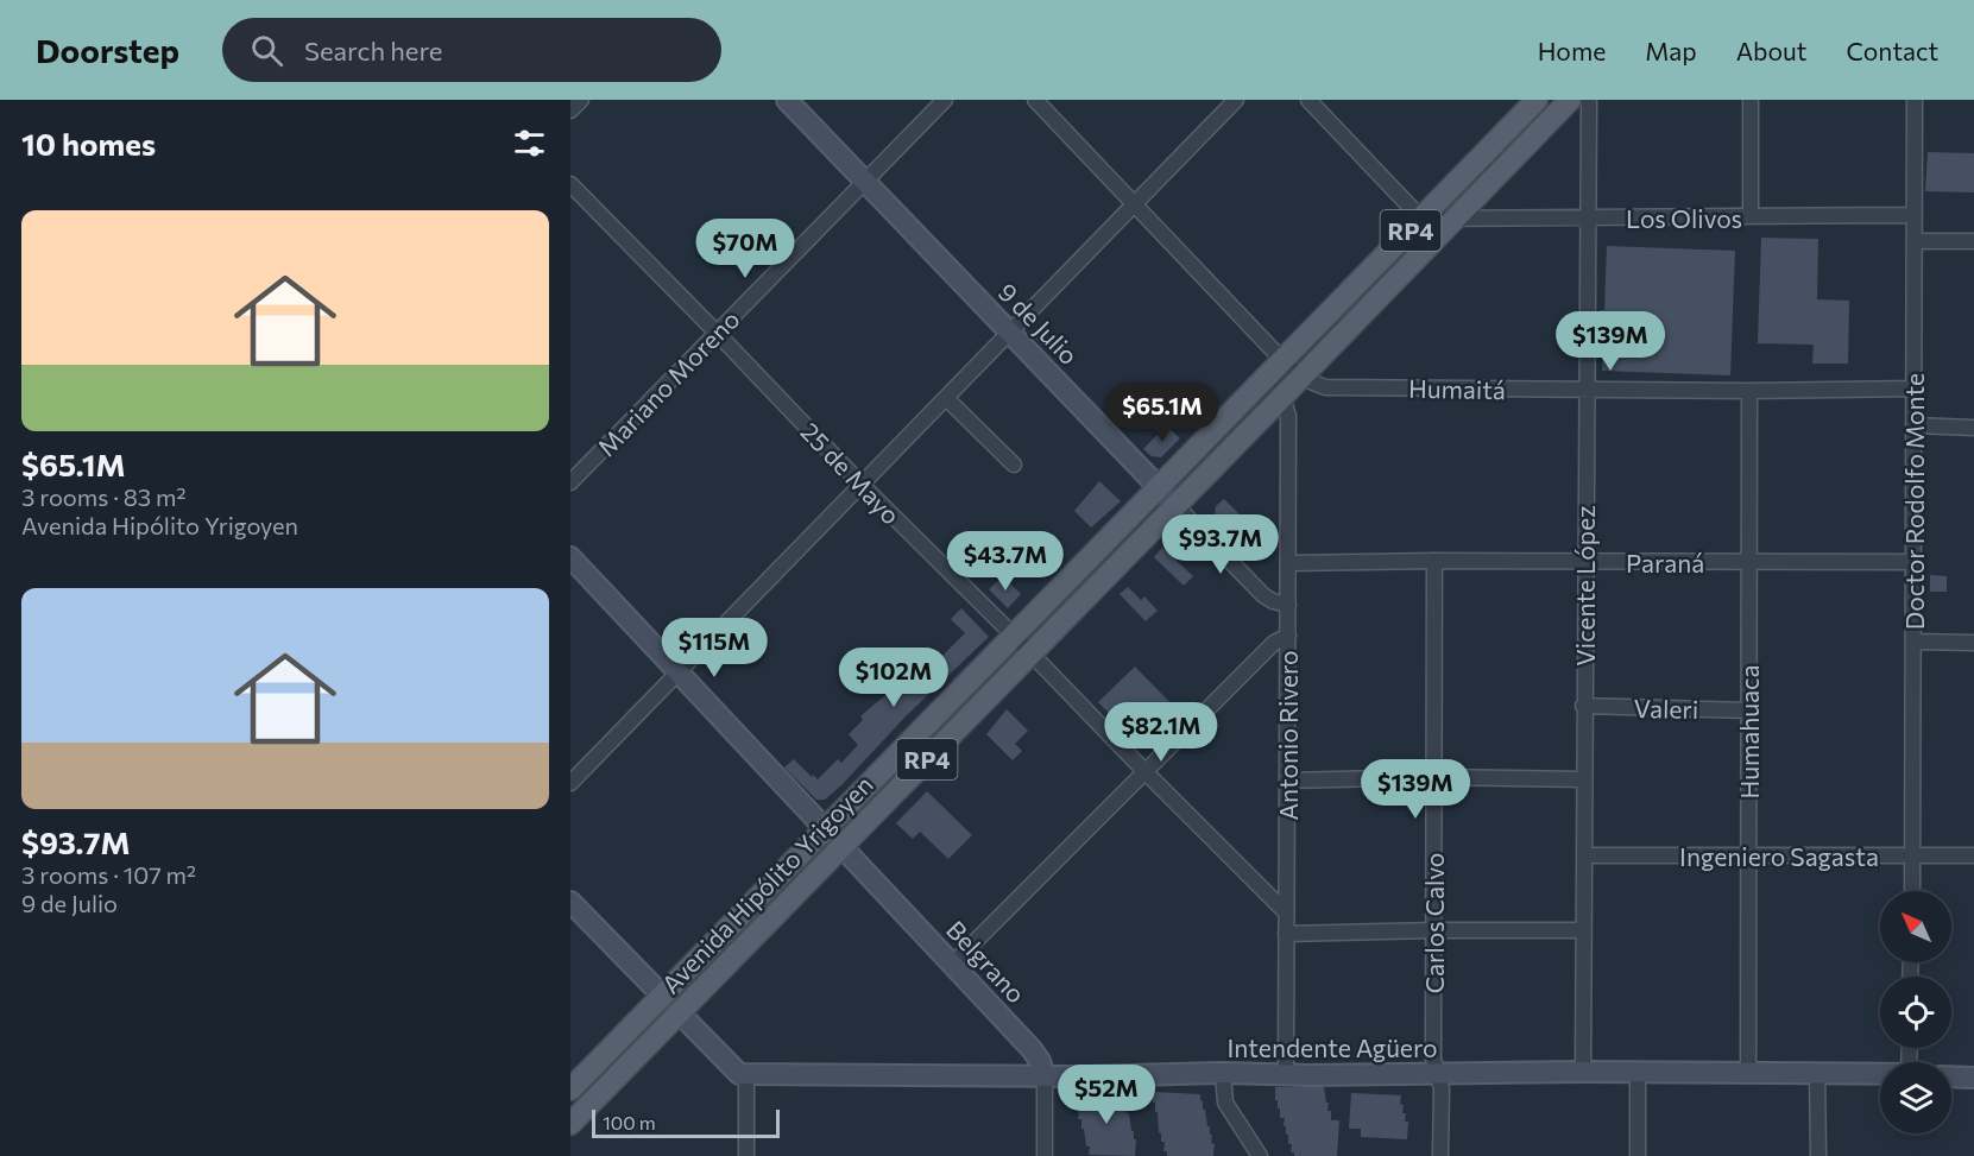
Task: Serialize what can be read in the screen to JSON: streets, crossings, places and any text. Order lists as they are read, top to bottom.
{
  "streets": {
    "main road": ["RP4", "Avenida Hipólito Yrigoyen"],
    "street": [
      "Los Olivos",
      "9 de Julio",
      "Mariano Moreno",
      "Humaitá",
      "25 de Mayo",
      "Doctor Rodolfo Monte",
      "Paraná",
      "Vicente López",
      "Valeri",
      "Humahuaca",
      "Antonio Rivero",
      "Ingeniero Sagasta",
      "Carlos Calvo",
      "Belgrano",
      "Intendente Agüero"
    ]
  },
  "crossings": [
    ["Los Olivos", "Doctor Rodolfo Monte"],
    ["Los Olivos", "Vicente López"],
    ["Los Olivos", "Avenida Hipólito Yrigoyen"],
    ["9 de Julio", "Mariano Moreno"],
    ["9 de Julio", "Antonio Rivero"],
    ["9 de Julio", "Avenida Hipólito Yrigoyen"],
    ["Mariano Moreno", "25 de Mayo"],
    ["Humaitá", "Doctor Rodolfo Monte"],
    ["Humaitá", "Vicente López"],
    ["Humaitá", "Humahuaca"],
    ["Humaitá", "Avenida Hipólito Yrigoyen"],
    ["25 de Mayo", "Antonio Rivero"],
    ["25 de Mayo", "Avenida Hipólito Yrigoyen"],
    ["Doctor Rodolfo Monte", "Paraná"],
    ["Doctor Rodolfo Monte", "Ingeniero Sagasta"],
    ["Paraná", "Vicente López"],
    ["Paraná", "Humahuaca"],
    ["Paraná", "Antonio Rivero"],
    ["Paraná", "Carlos Calvo"],
    ["Vicente López", "Valeri"],
    ["Vicente López", "Ingeniero Sagasta"],
    ["Vicente López", "Avenida Hipólito Yrigoyen"],
    ["Vicente López", "Intendente Agüero"],
    ["Valeri", "Humahuaca"],
    ["Humahuaca", "Ingeniero Sagasta"],
    ["Humahuaca", "Intendente Agüero"],
    ["Antonio Rivero", "Avenida Hipólito Yrigoyen"],
    ["Antonio Rivero", "Intendente Agüero"],
    ["Avenida Hipólito Yrigoyen", "Belgrano"],
    ["Carlos Calvo", "Intendente Agüero"],
    ["Belgrano", "Intendente Agüero"]
  ],
  "scale_bar": "100 m",
  "north": "top left",
  "page": {
    "header": "Doorstep",
    "search": "Search here",
    "nav": [
      "Home",
      "Map",
      "About",
      "Contact"
    ],
    "heading": "10 homes",
    "list": [
      {
        "name": "$65.1M",
        "note": "3 rooms · 83 m² · Avenida Hipólito Yrigoyen"
      },
      {
        "name": "$93.7M",
        "note": "3 rooms · 107 m² · 9 de Julio"
      }
    ],
    "price": [
      "$70M",
      "$139M",
      "$65.1M",
      "$93.7M",
      "$43.7M",
      "$115M",
      "$102M",
      "$82.1M",
      "$139M",
      "$52M"
    ],
    "scale": "100 m"
  }
}
